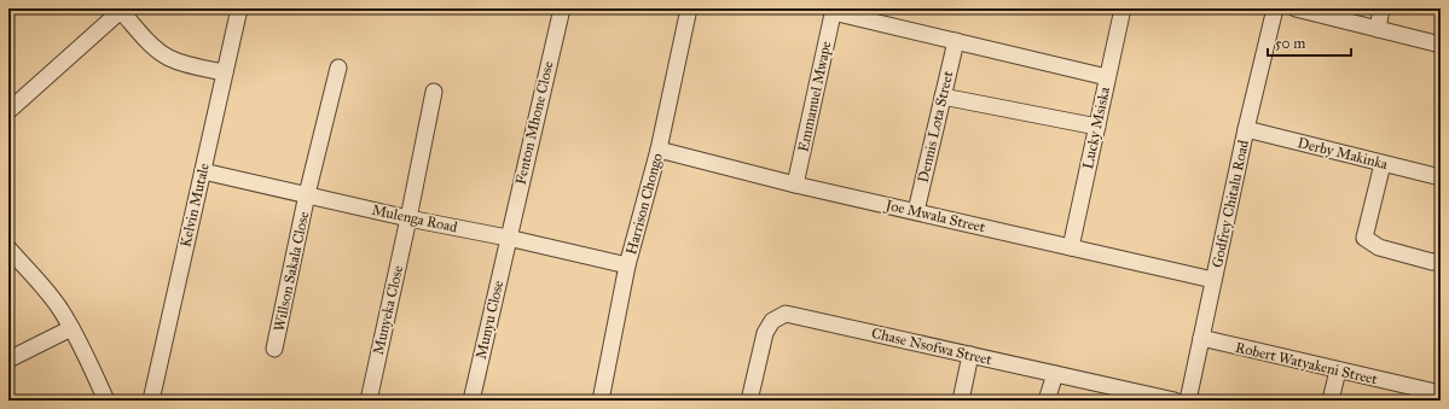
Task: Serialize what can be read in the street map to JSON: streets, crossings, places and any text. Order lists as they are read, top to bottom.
{
  "streets": {
    "street": [
      "Emmanuel Mwape",
      "Fenton Mhone Close",
      "Dennis Lota Street",
      "Lucky Msiska",
      "Derby Makinka",
      "Harrison Chongo",
      "Godfrey Chitalu Road",
      "Kelvin Mutale",
      "Joe Mwala Street",
      "Mulenga Road",
      "Willson Sakala Close",
      "Munyeka Close",
      "Munyu Close",
      "Chase Nsofwa Street",
      "Robert Watyakeni Street"
    ]
  },
  "crossings": [
    ["Emmanuel Mwape", "Joe Mwala Street"],
    ["Fenton Mhone Close", "Mulenga Road"],
    ["Fenton Mhone Close", "Munyu Close"],
    ["Dennis Lota Street", "Joe Mwala Street"],
    ["Lucky Msiska", "Joe Mwala Street"],
    ["Derby Makinka", "Godfrey Chitalu Road"],
    ["Harrison Chongo", "Joe Mwala Street"],
    ["Harrison Chongo", "Mulenga Road"],
    ["Godfrey Chitalu Road", "Joe Mwala Street"],
    ["Godfrey Chitalu Road", "Robert Watyakeni Street"],
    ["Kelvin Mutale", "Mulenga Road"],
    ["Mulenga Road", "Willson Sakala Close"],
    ["Mulenga Road", "Munyeka Close"],
    ["Mulenga Road", "Munyu Close"]
  ],
  "scale_bar": "50 m"
}
